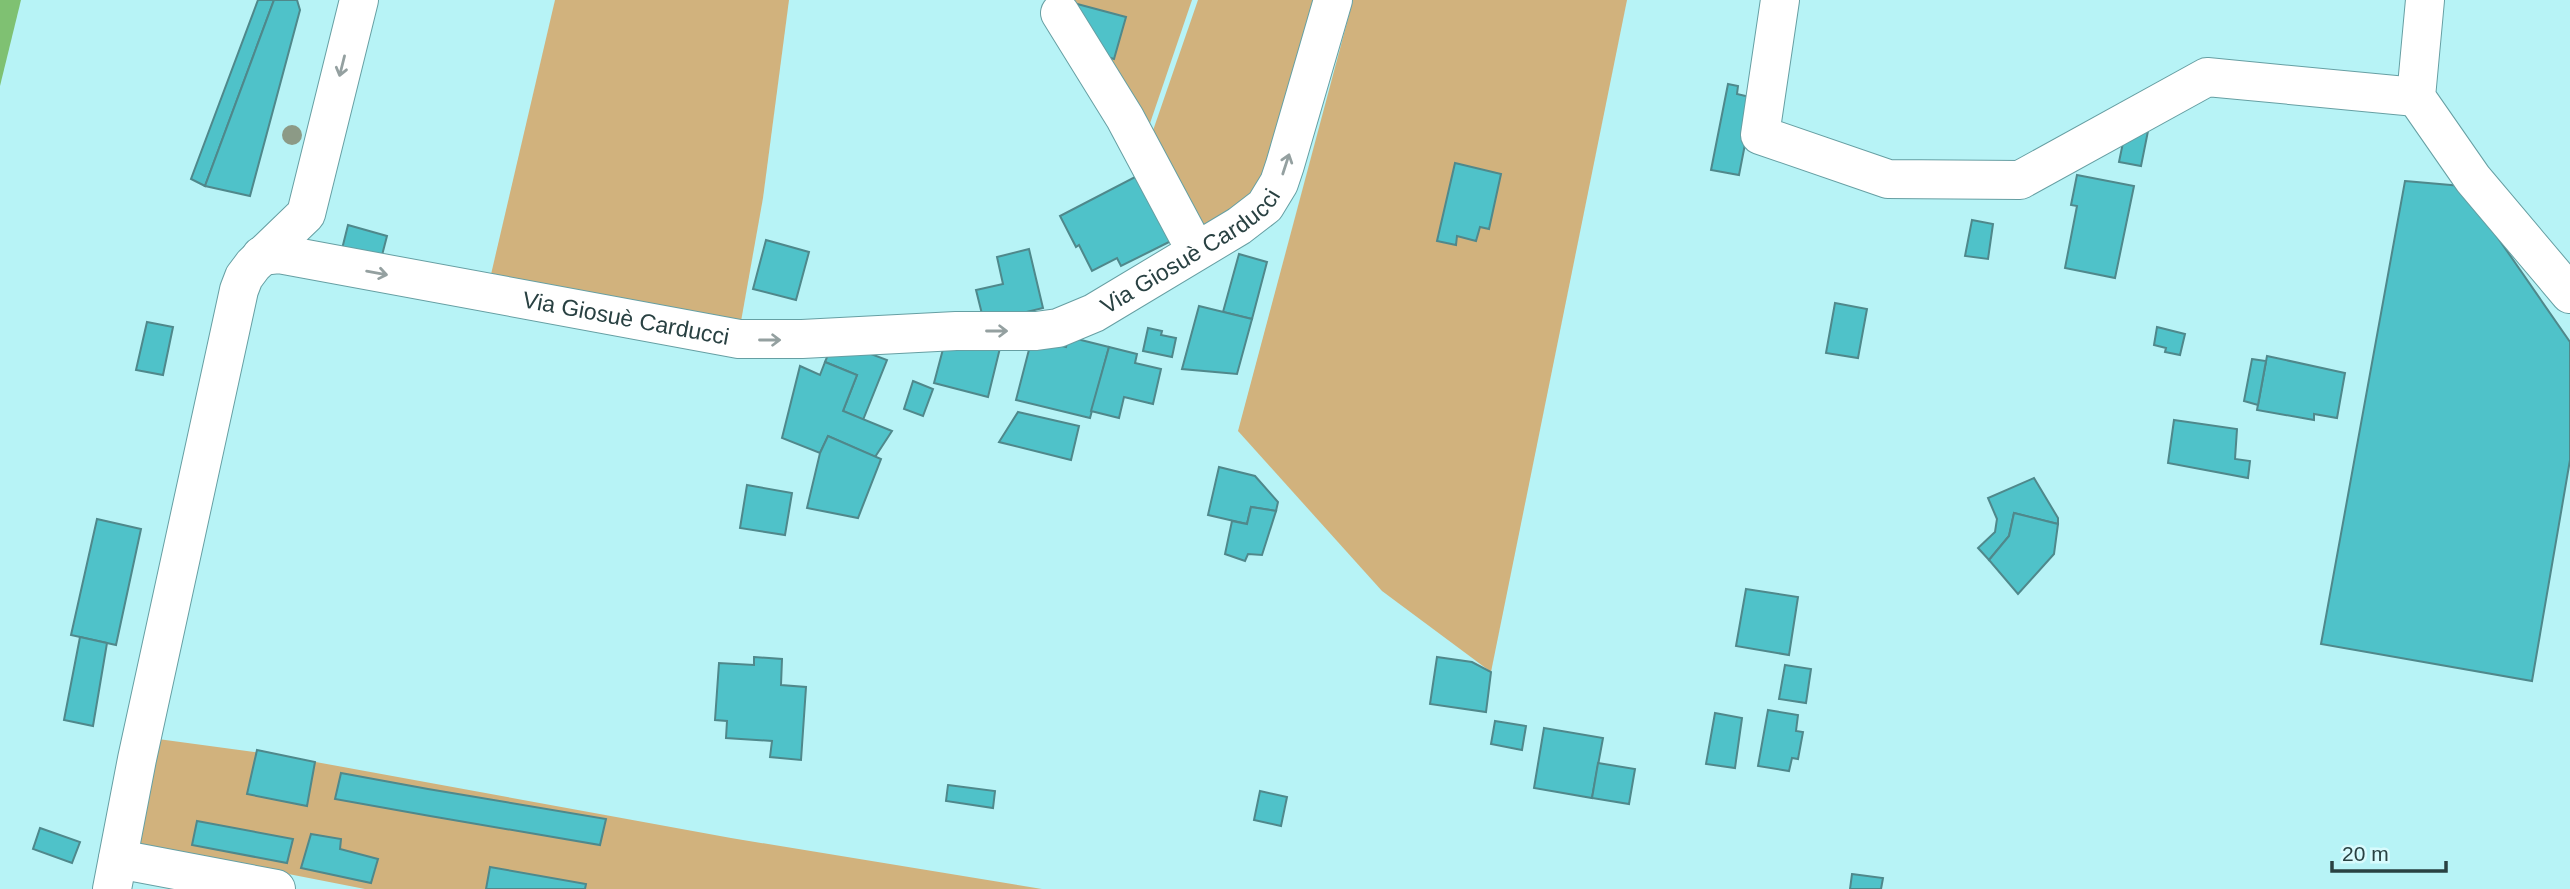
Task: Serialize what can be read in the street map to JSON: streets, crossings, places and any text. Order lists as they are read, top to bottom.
{
  "streets": {
    "street": ["Via Giosuè Carducci"]
  },
  "one_way": ["Via Giosuè Carducci"],
  "scale_bar": "20 m"
}
